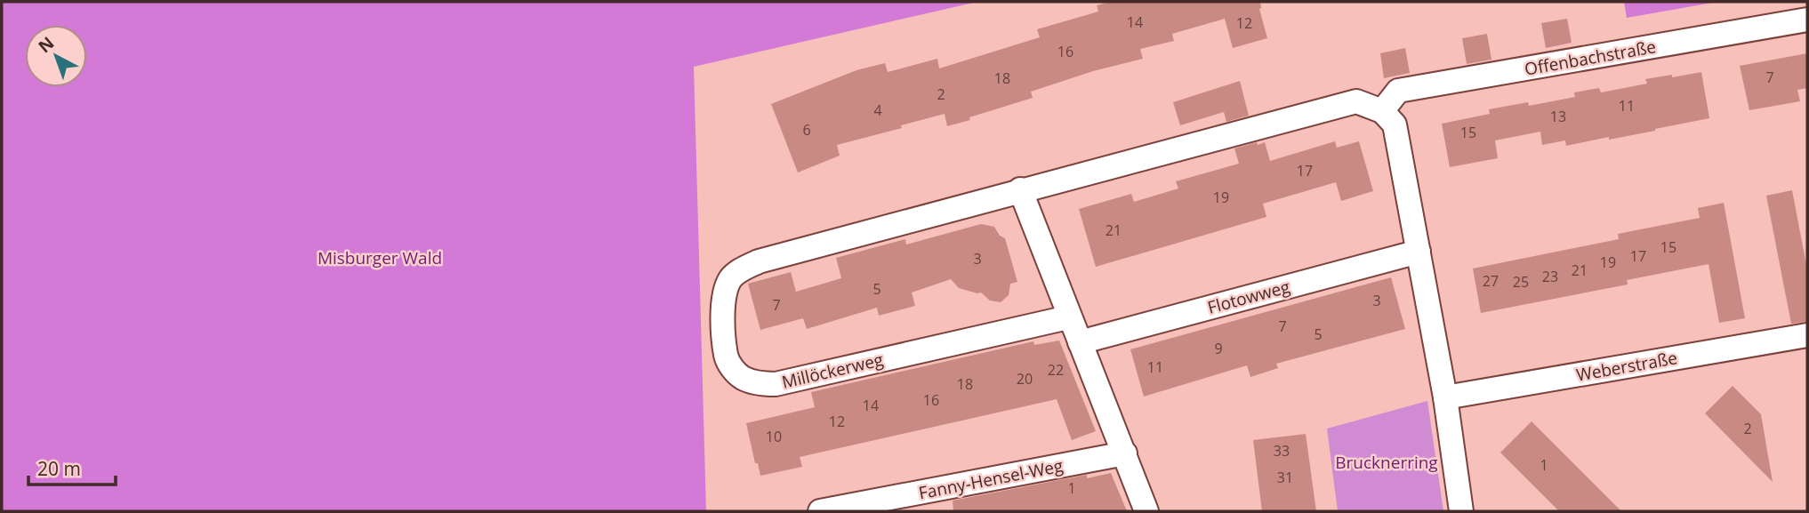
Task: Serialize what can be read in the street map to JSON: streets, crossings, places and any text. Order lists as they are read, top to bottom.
{
  "streets": {
    "street": [
      "Offenbachstraße",
      "Flotowweg",
      "Weberstraße",
      "Millöckerweg",
      "Fanny-Hensel-Weg"
    ]
  },
  "parks": ["Misburger Wald", "Brucknerring"],
  "house_numbers": [
    "14",
    "12",
    "16",
    "7",
    "18",
    "2",
    "11",
    "4",
    "13",
    "6",
    "15",
    "17",
    "19",
    "21",
    "15",
    "17",
    "3",
    "19",
    "21",
    "23",
    "27",
    "25",
    "5",
    "3",
    "7",
    "7",
    "5",
    "9",
    "11",
    "22",
    "20",
    "18",
    "16",
    "14",
    "12",
    "2",
    "10",
    "33",
    "1",
    "31",
    "1"
  ],
  "scale_bar": "20 m",
  "north": "top left"
}
